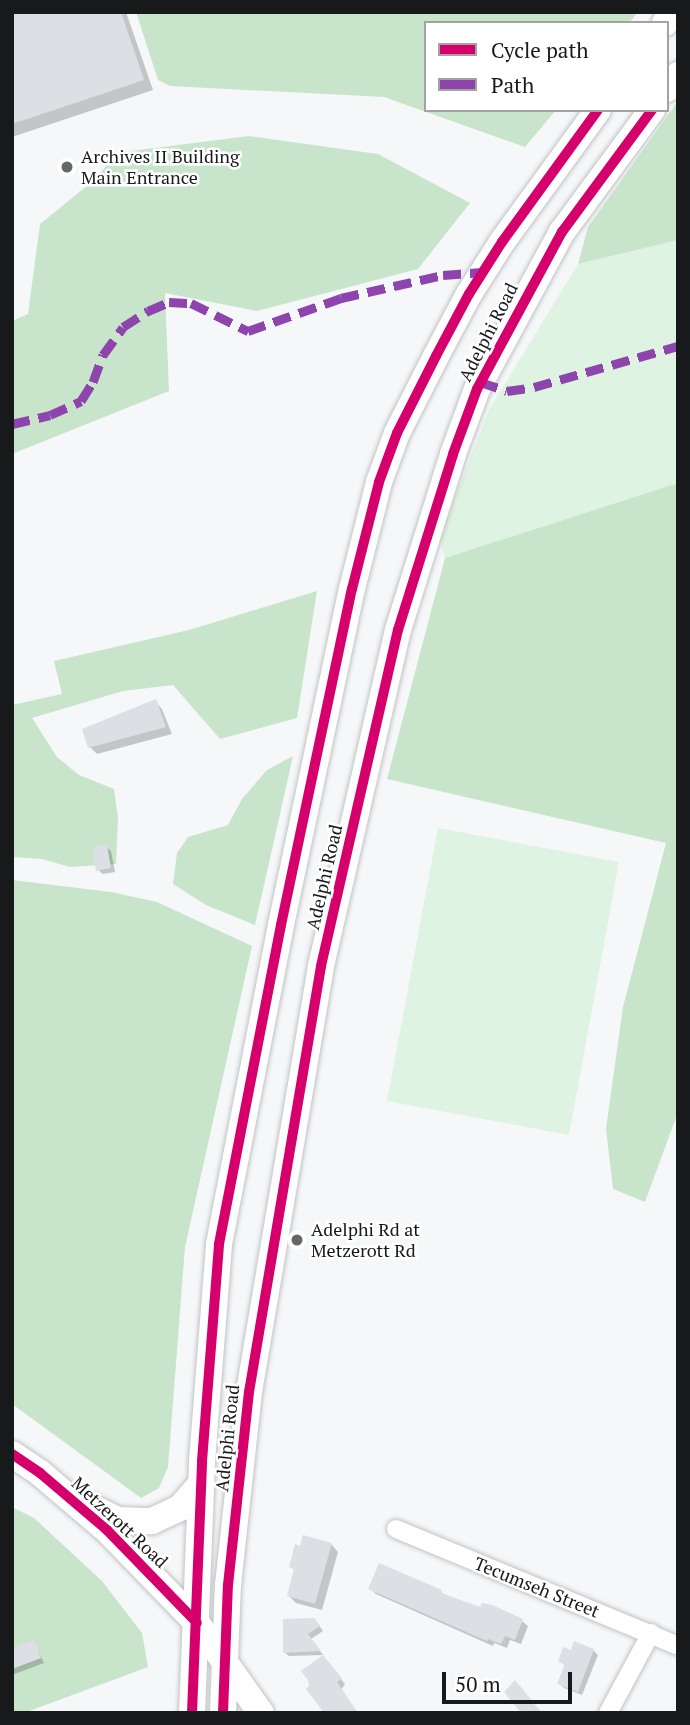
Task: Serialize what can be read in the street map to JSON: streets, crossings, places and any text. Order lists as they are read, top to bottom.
{
  "streets": {
    "main road": ["Adelphi Road", "Metzerott Road"],
    "street": ["Tecumseh Street"]
  },
  "crossings": [
    ["Adelphi Road", "Metzerott Road"]
  ],
  "places": ["Archives II Building Main Entrance", "Adelphi Rd at Metzerott Rd"],
  "legend": ["Cycle path", "Path"],
  "scale_bar": "50 m"
}
